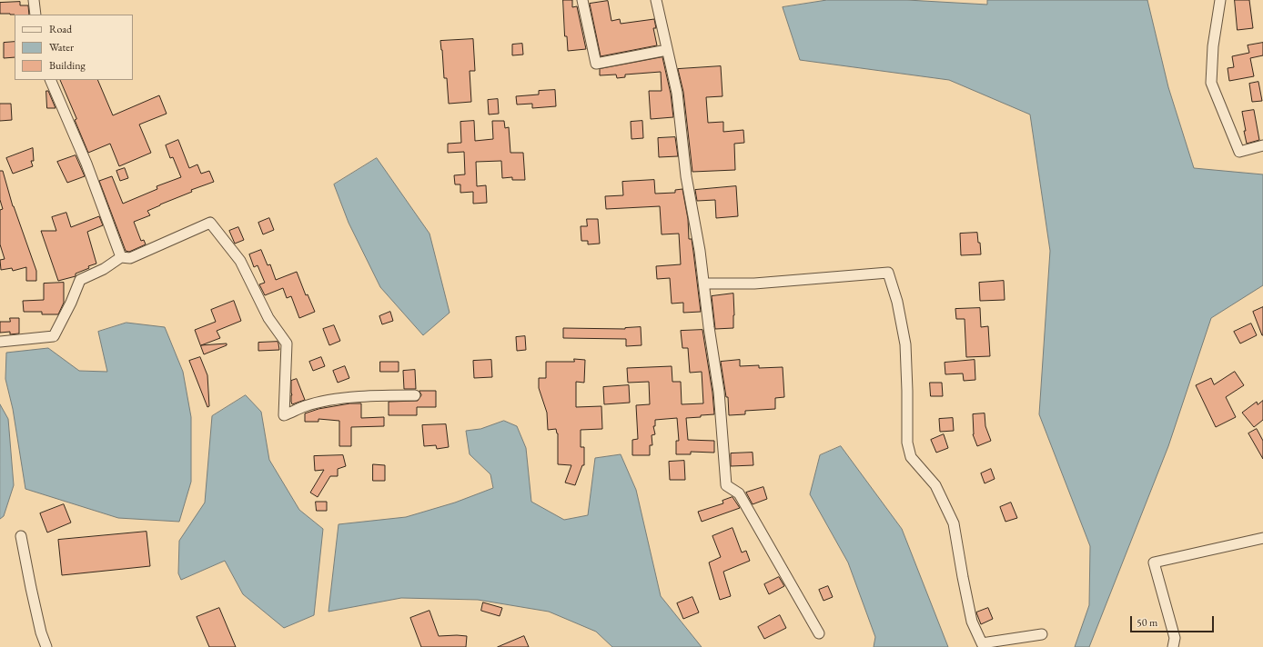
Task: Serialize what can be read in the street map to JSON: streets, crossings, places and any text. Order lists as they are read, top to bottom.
{
  "legend": ["Road", "Water", "Building"],
  "scale_bar": "50 m"
}
